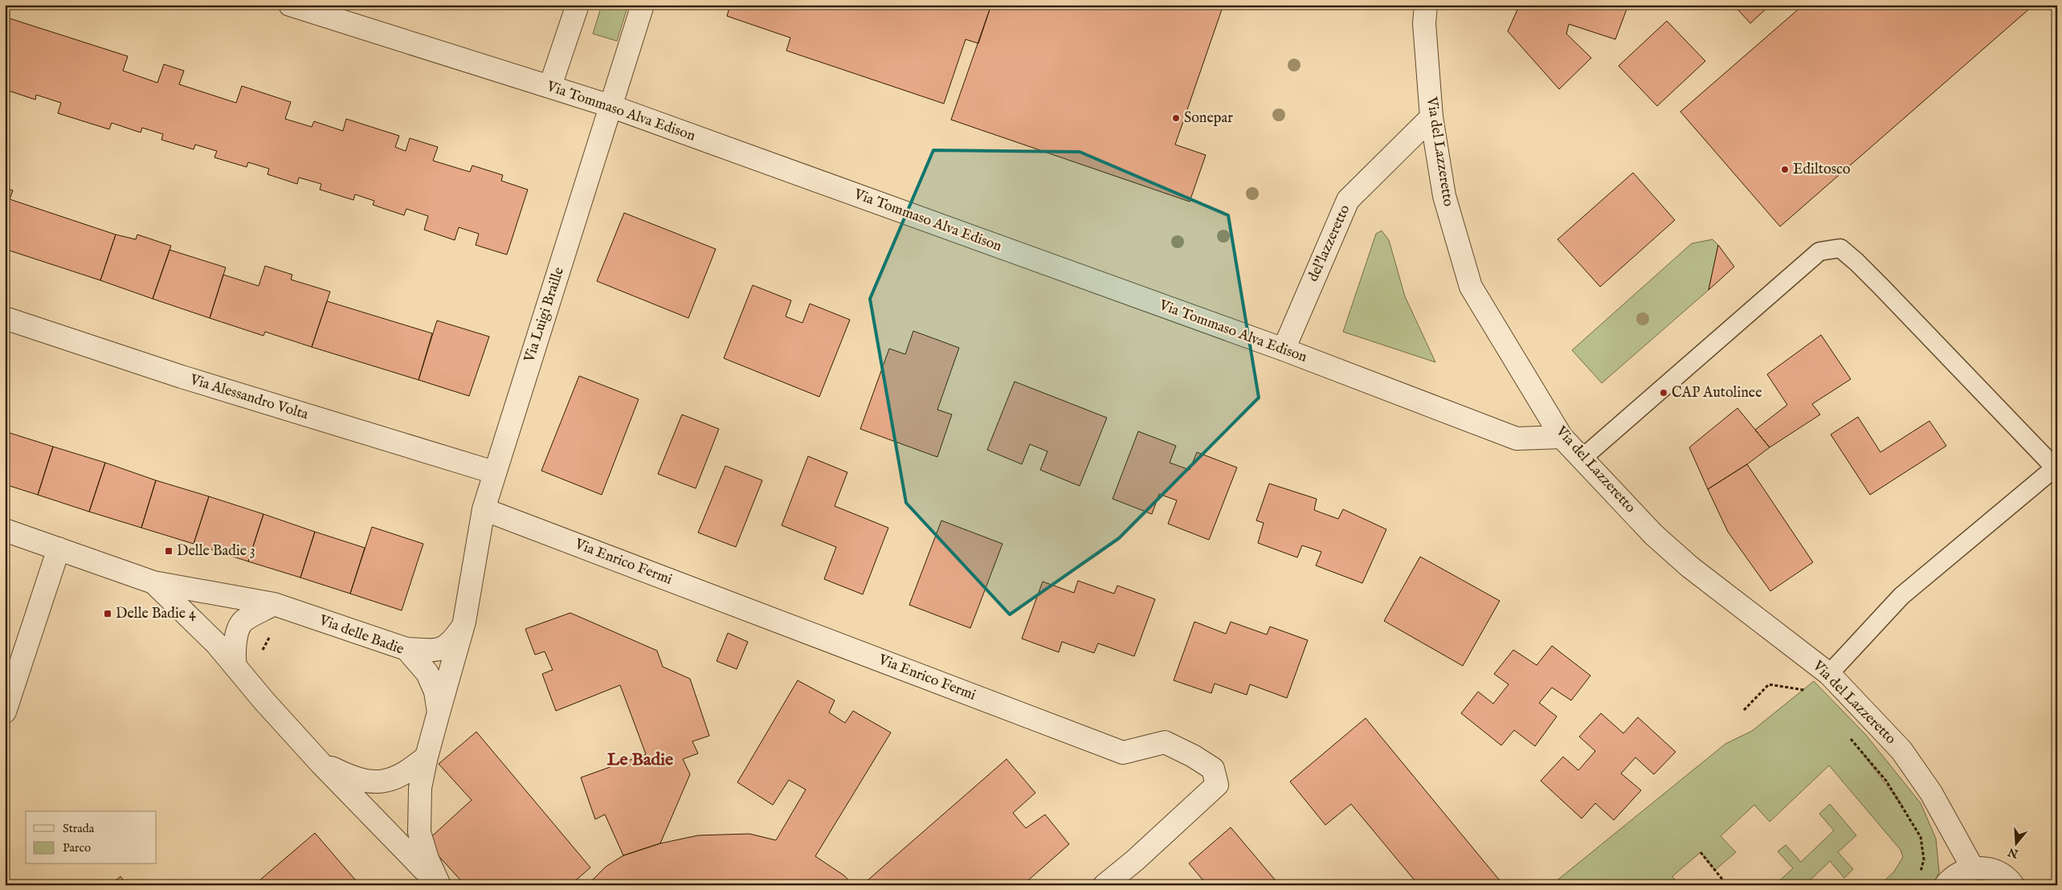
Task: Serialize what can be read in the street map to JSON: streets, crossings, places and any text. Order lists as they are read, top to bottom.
{
  "streets": {
    "street": [
      "Via Tommaso Alva Edison",
      "Via del Lazzeretto",
      "del'lazzeretto",
      "Via Luigi Braille",
      "Via Alessandro Volta",
      "Via Enrico Fermi",
      "Via delle Badie"
    ]
  },
  "crossings": [
    ["Via Tommaso Alva Edison", "Via del Lazzeretto"],
    ["Via Tommaso Alva Edison", "del'lazzeretto"],
    ["Via Tommaso Alva Edison", "Via Luigi Braille"],
    ["Via del Lazzeretto", "del'lazzeretto"],
    ["Via Luigi Braille", "Via Alessandro Volta"],
    ["Via Luigi Braille", "Via Enrico Fermi"],
    ["Via Luigi Braille", "Via delle Badie"]
  ],
  "districts": ["Le Badie"],
  "places": {
    "other": ["Sonepar", "Ediltosco", "CAP Autolinee"],
    "transit": ["Delle Badie 3", "Delle Badie 4"]
  },
  "legend": ["Strada", "Parco"],
  "north": "bottom"
}
